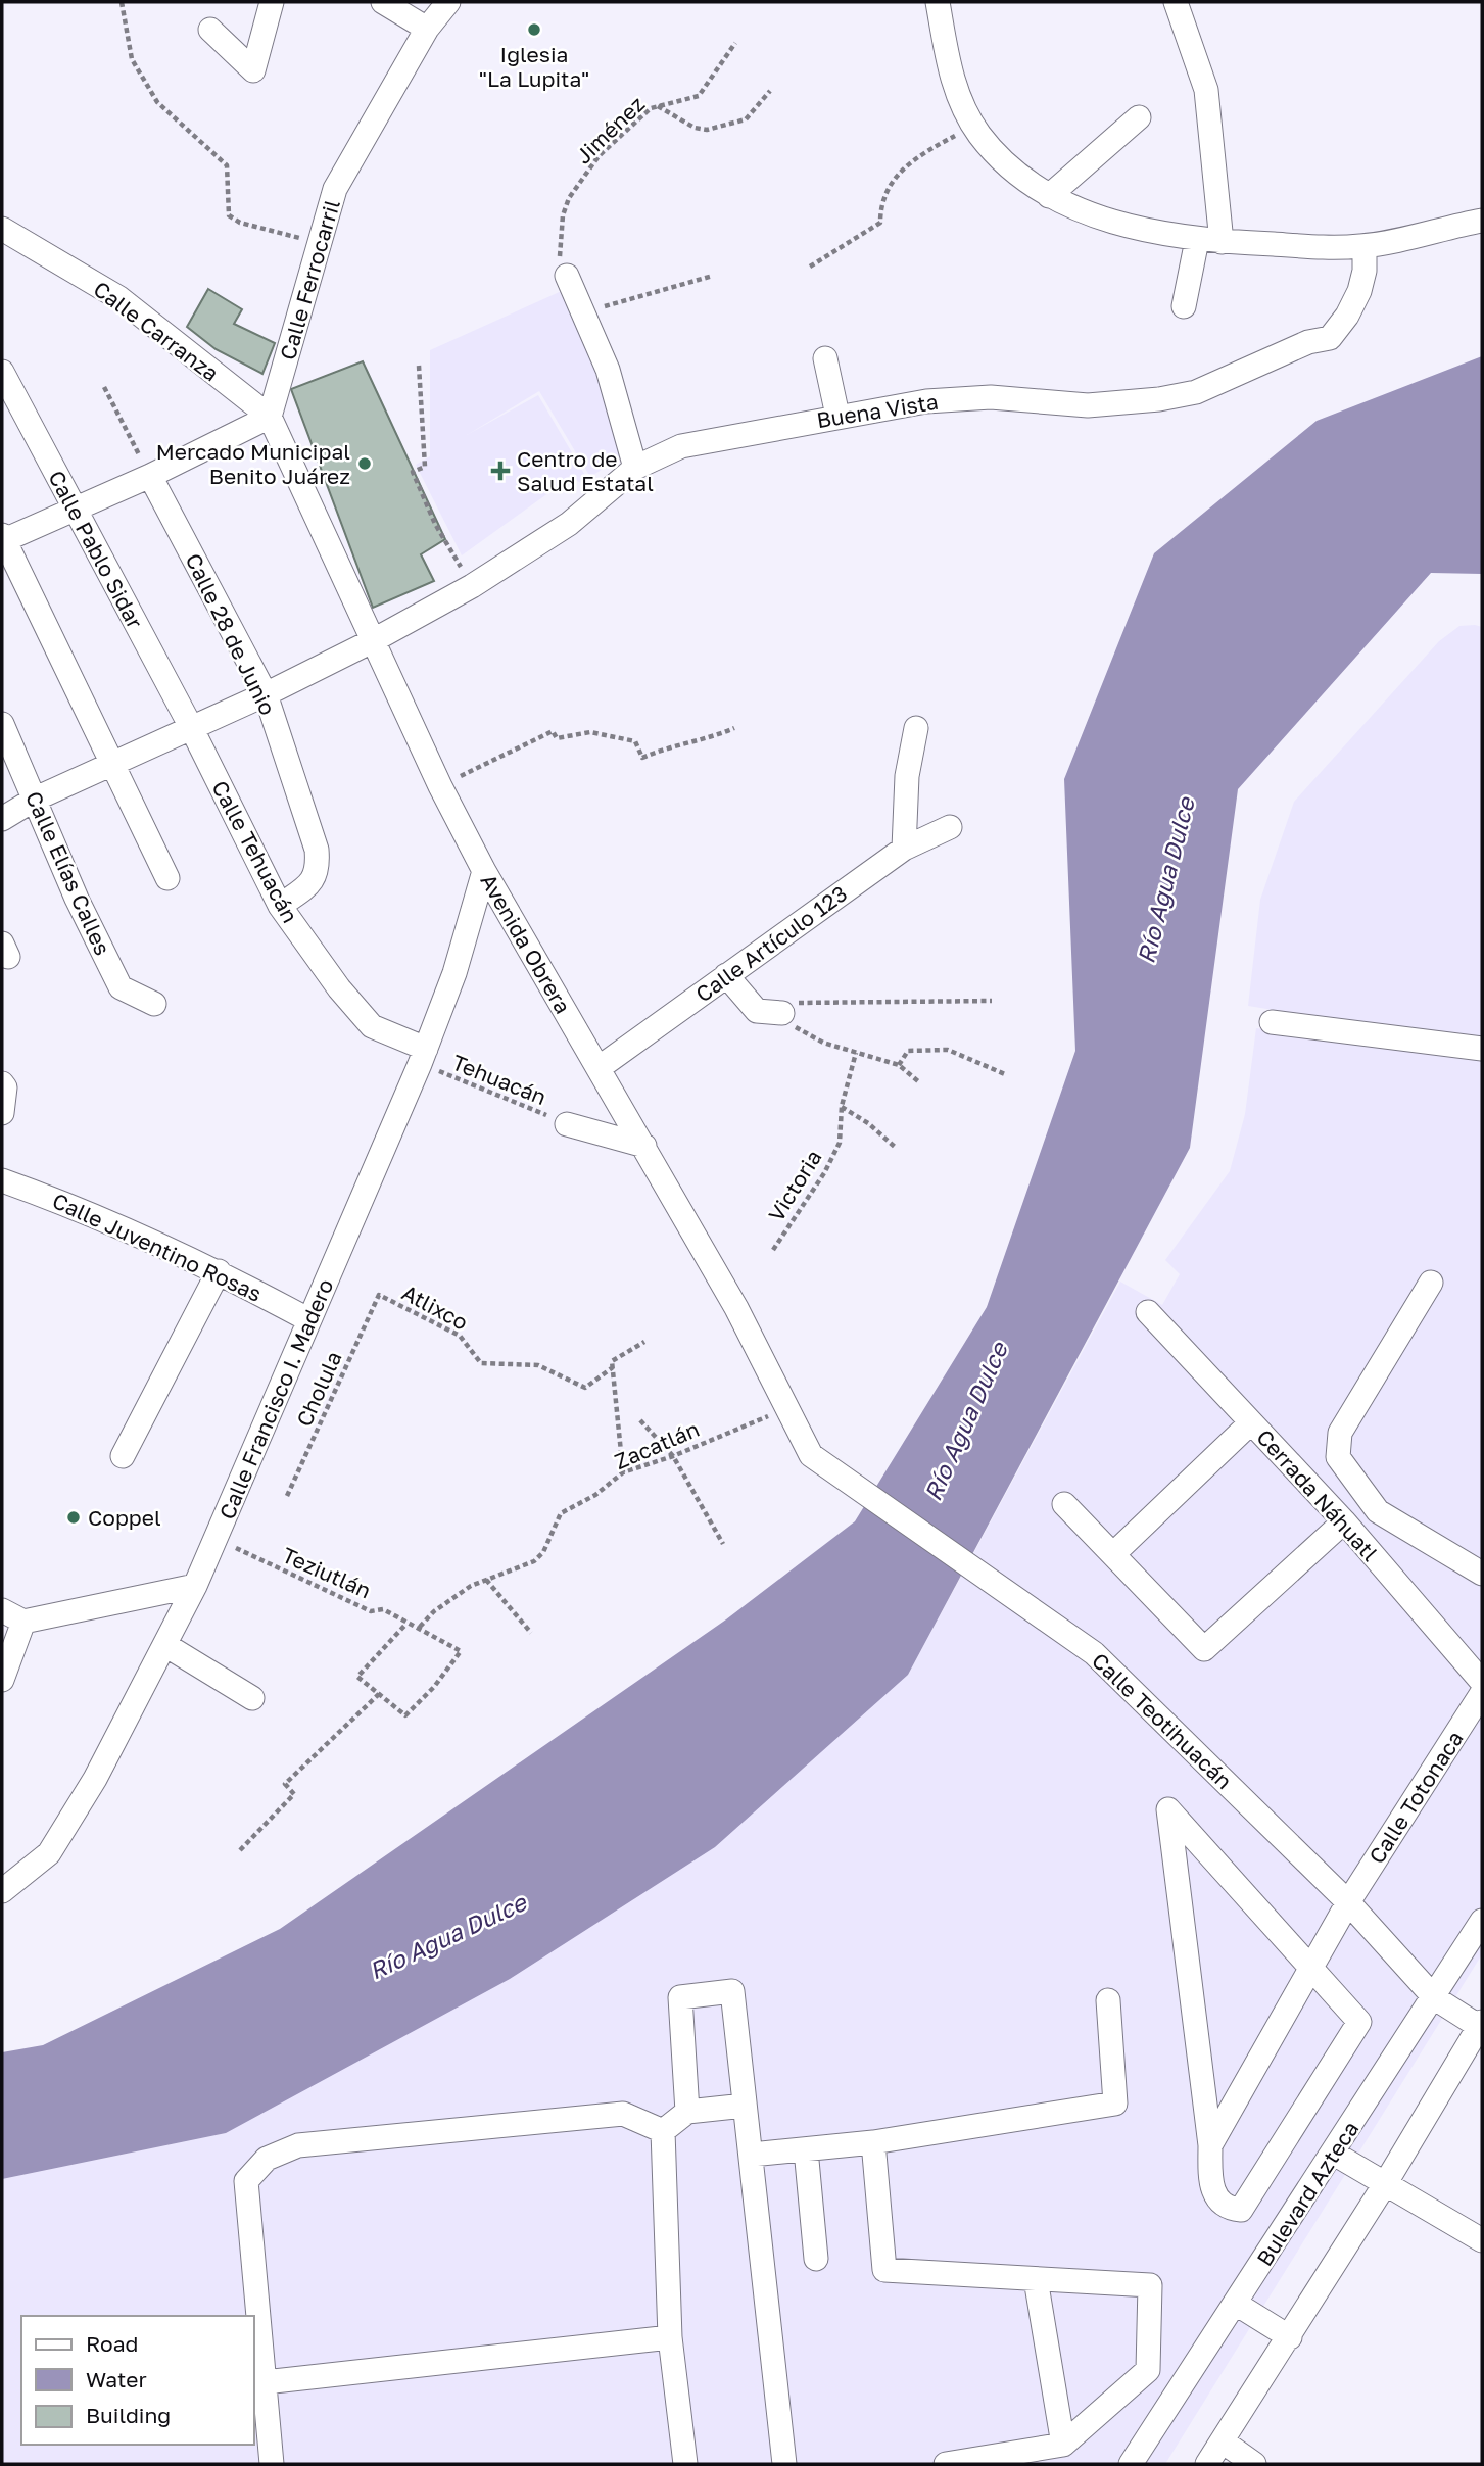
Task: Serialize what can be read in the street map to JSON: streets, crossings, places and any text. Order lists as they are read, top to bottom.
{
  "streets": {
    "street": [
      "Calle Ferrocarril",
      "Calle Carranza",
      "Buena Vista",
      "Calle Pablo Sidar",
      "Calle 28 de Junio",
      "Calle Tehuacán",
      "Calle Elías Calles",
      "Avenida Obrera",
      "Calle Artículo 123",
      "Calle Juventino Rosas",
      "Calle Francisco I. Madero",
      "Cerrada Náhuatl",
      "Calle Teotihuacán",
      "Calle Totonaca",
      "Bulevard Azteca"
    ],
    "path": [
      "Jiménez",
      "Tehuacán",
      "Victoria",
      "Atlixco",
      "Cholula",
      "Zacatlán",
      "Teziutlán"
    ]
  },
  "crossings": [
    ["Calle Ferrocarril", "Calle Carranza"],
    ["Calle Ferrocarril", "Avenida Obrera"],
    ["Calle Carranza", "Avenida Obrera"],
    ["Buena Vista", "Calle Pablo Sidar"],
    ["Buena Vista", "Calle 28 de Junio"],
    ["Buena Vista", "Calle Tehuacán"],
    ["Buena Vista", "Calle Elías Calles"],
    ["Buena Vista", "Avenida Obrera"],
    ["Calle Pablo Sidar", "Calle Tehuacán"],
    ["Calle 28 de Junio", "Calle Tehuacán"],
    ["Calle Tehuacán", "Tehuacán"],
    ["Calle Tehuacán", "Calle Francisco I. Madero"],
    ["Avenida Obrera", "Calle Artículo 123"],
    ["Avenida Obrera", "Calle Francisco I. Madero"],
    ["Avenida Obrera", "Zacatlán"],
    ["Avenida Obrera", "Calle Teotihuacán"],
    ["Tehuacán", "Calle Francisco I. Madero"],
    ["Calle Juventino Rosas", "Calle Francisco I. Madero"],
    ["Atlixco", "Cholula"],
    ["Calle Francisco I. Madero", "Teziutlán"],
    ["Zacatlán", "Teziutlán"],
    ["Calle Teotihuacán", "Calle Totonaca"],
    ["Calle Teotihuacán", "Bulevard Azteca"]
  ],
  "water": ["Río Agua Dulce"],
  "places": {
    "other": ["Iglesia \"La Lupita\"", "Mercado Municipal Benito Juárez", "Coppel"],
    "health": ["Centro de Salud Estatal"]
  },
  "legend": ["Road", "Water", "Building"]
}
